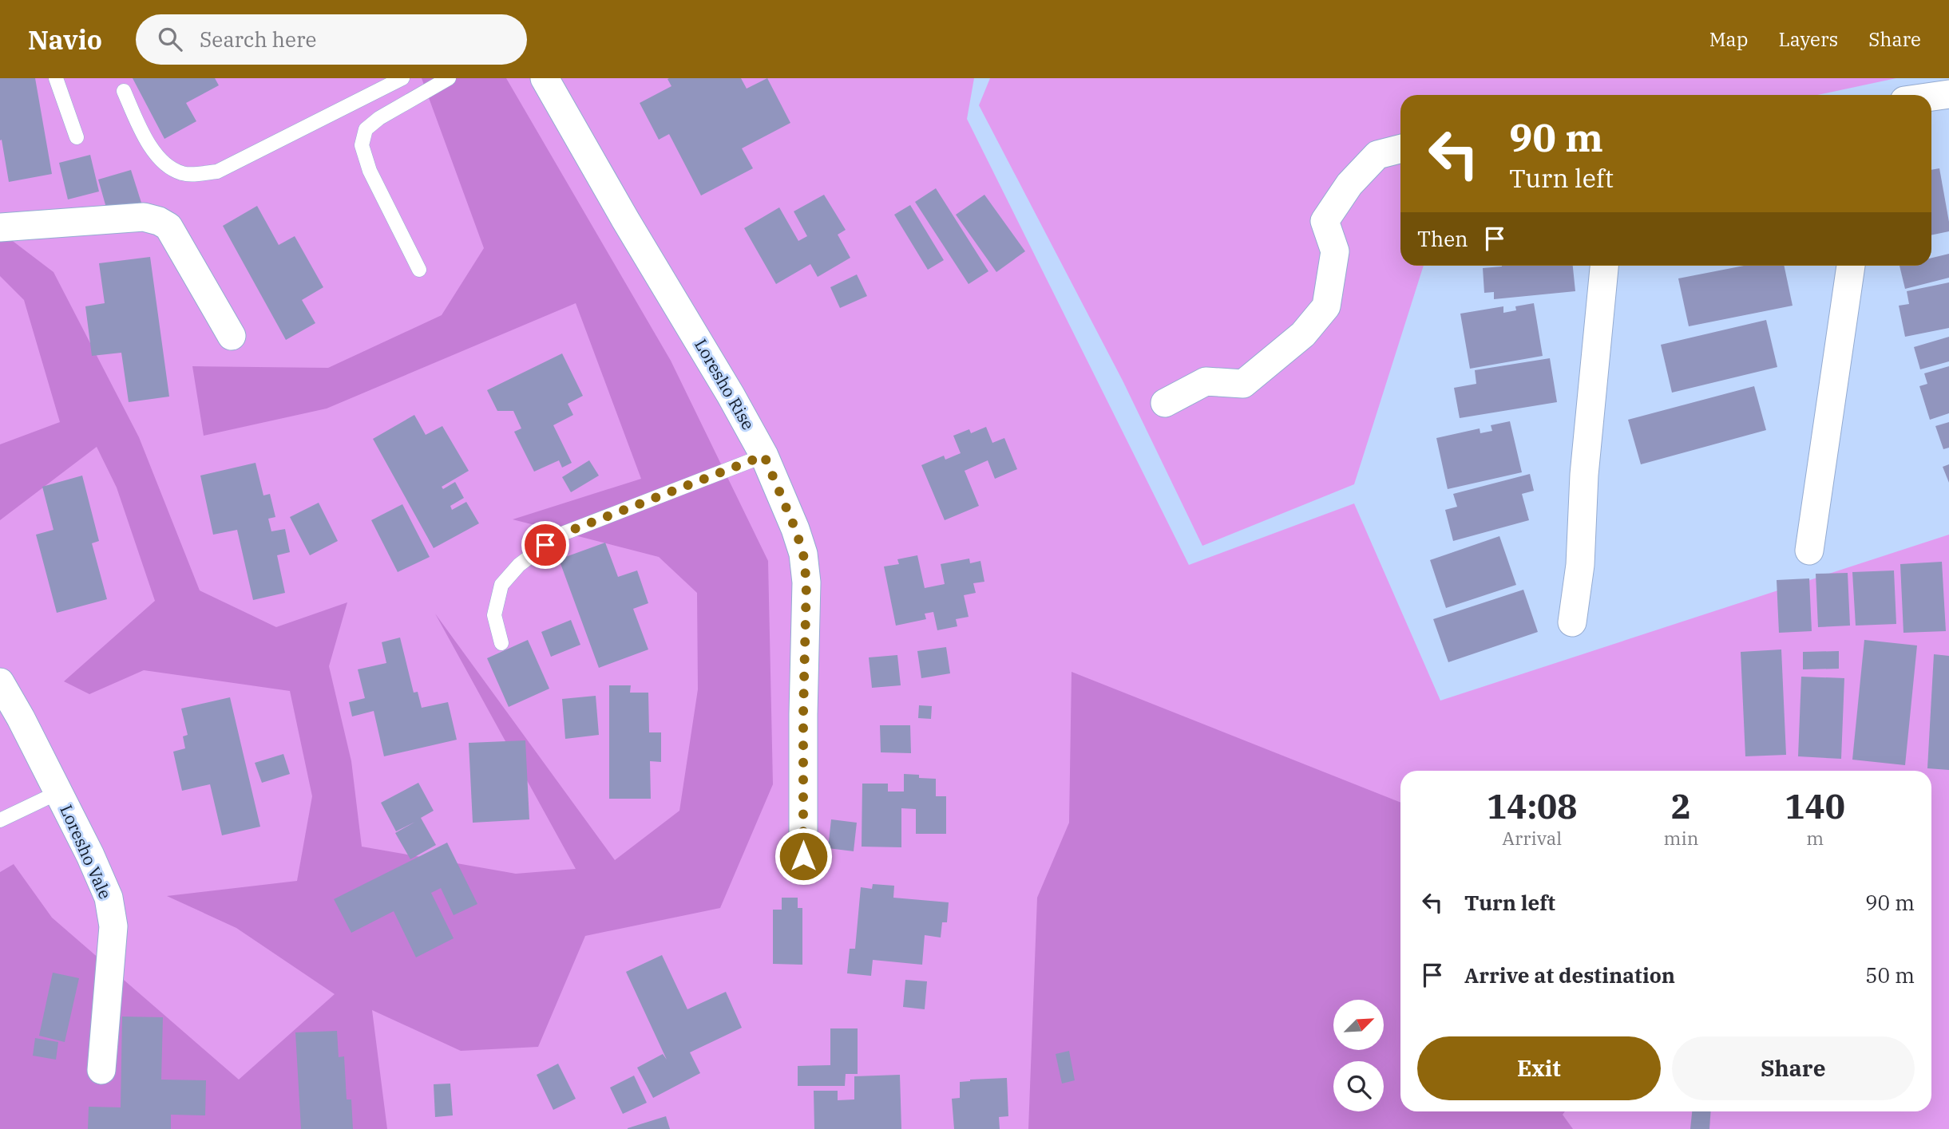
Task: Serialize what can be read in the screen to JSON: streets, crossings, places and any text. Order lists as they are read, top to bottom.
{
  "streets": {
    "street": ["Loresho Rise", "Loresho Vale"]
  },
  "north": "top right",
  "page": {
    "header": "Navio",
    "search": "Search here",
    "nav": ["Map", "Layers", "Share"],
    "turn": ["90 m", "Turn left"],
    "then": "Then",
    "eta": [
      "14:08",
      "Arrival",
      "2",
      "min",
      "140",
      "m"
    ],
    "list": [
      {
        "name": "Turn left",
        "value": "90 m"
      },
      {
        "name": "Arrive at destination",
        "value": "50 m"
      }
    ],
    "buttons": ["Exit", "Share"]
  }
}
